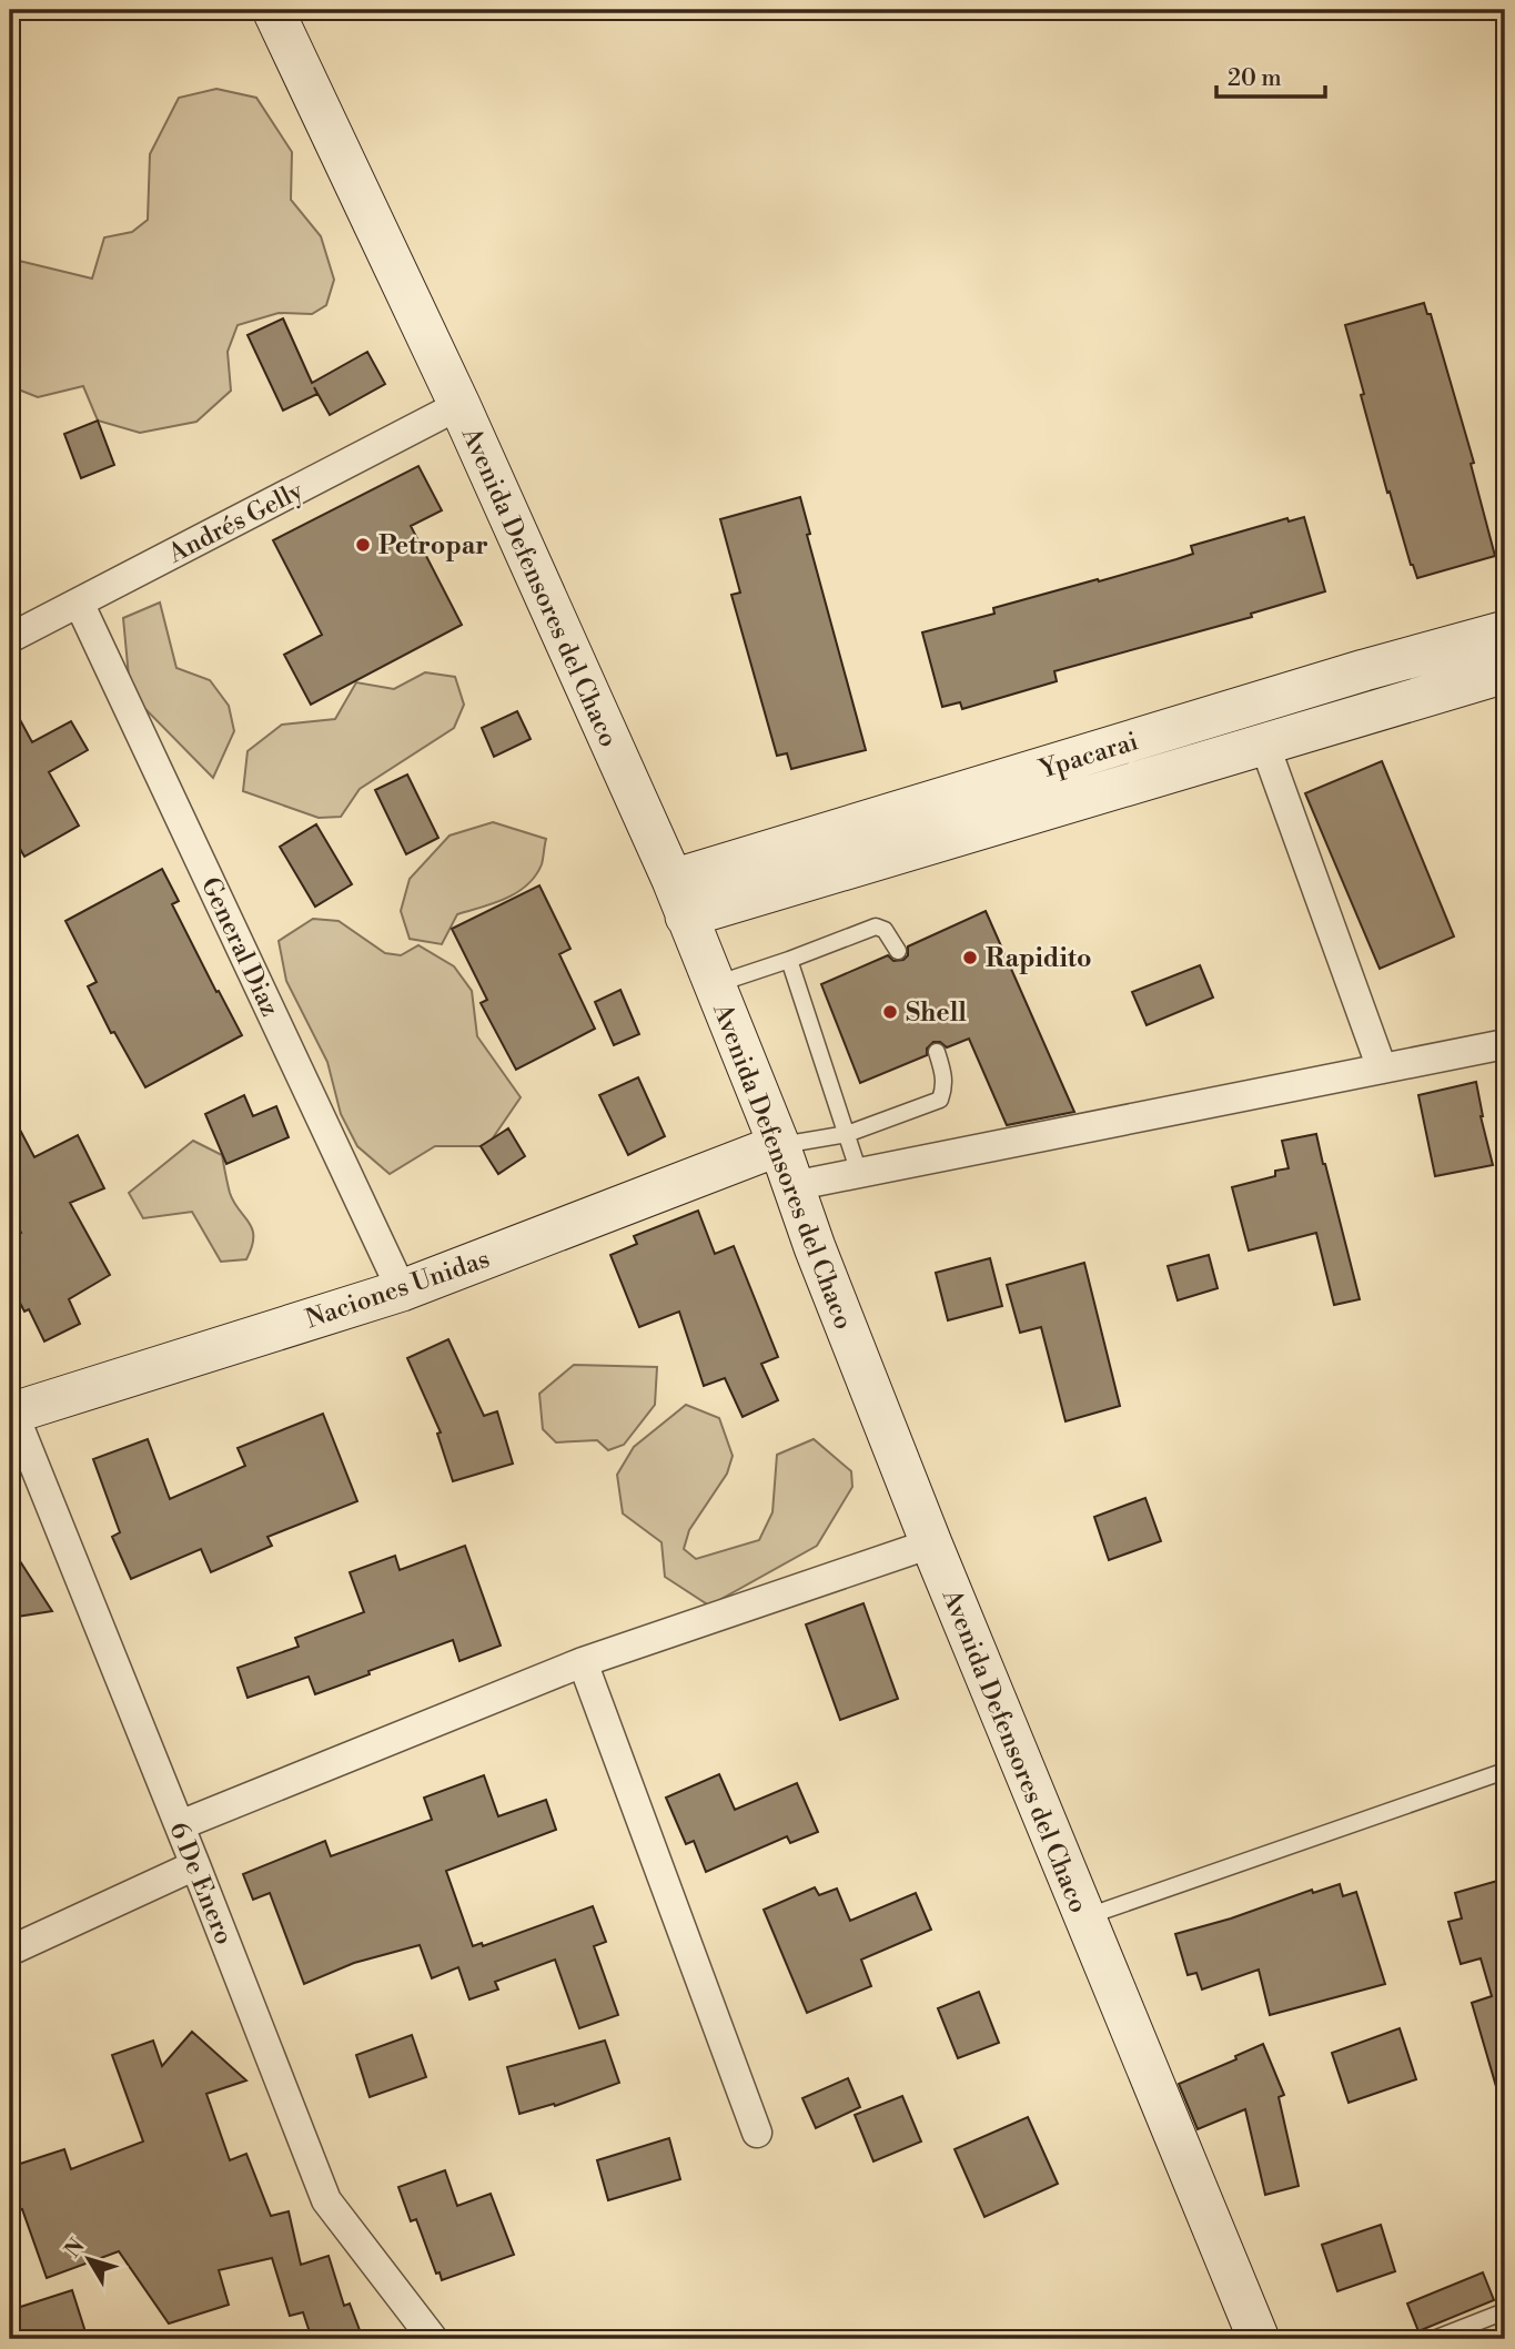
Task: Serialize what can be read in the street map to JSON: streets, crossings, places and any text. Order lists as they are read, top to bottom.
{
  "streets": {
    "main road": ["Avenida Defensores del Chaco", "Ypacarai", "Naciones Unidas"],
    "street": ["Andrés Gelly", "General Diaz", "6 De Enero"]
  },
  "crossings": [
    ["Andrés Gelly", "Avenida Defensores del Chaco"],
    ["Andrés Gelly", "General Diaz"],
    ["Avenida Defensores del Chaco", "Ypacarai"],
    ["Avenida Defensores del Chaco", "Naciones Unidas"],
    ["General Diaz", "Naciones Unidas"],
    ["Naciones Unidas", "6 De Enero"]
  ],
  "places": ["Petropar", "Rapidito", "Shell"],
  "scale_bar": "20 m",
  "north": "top left"
}
